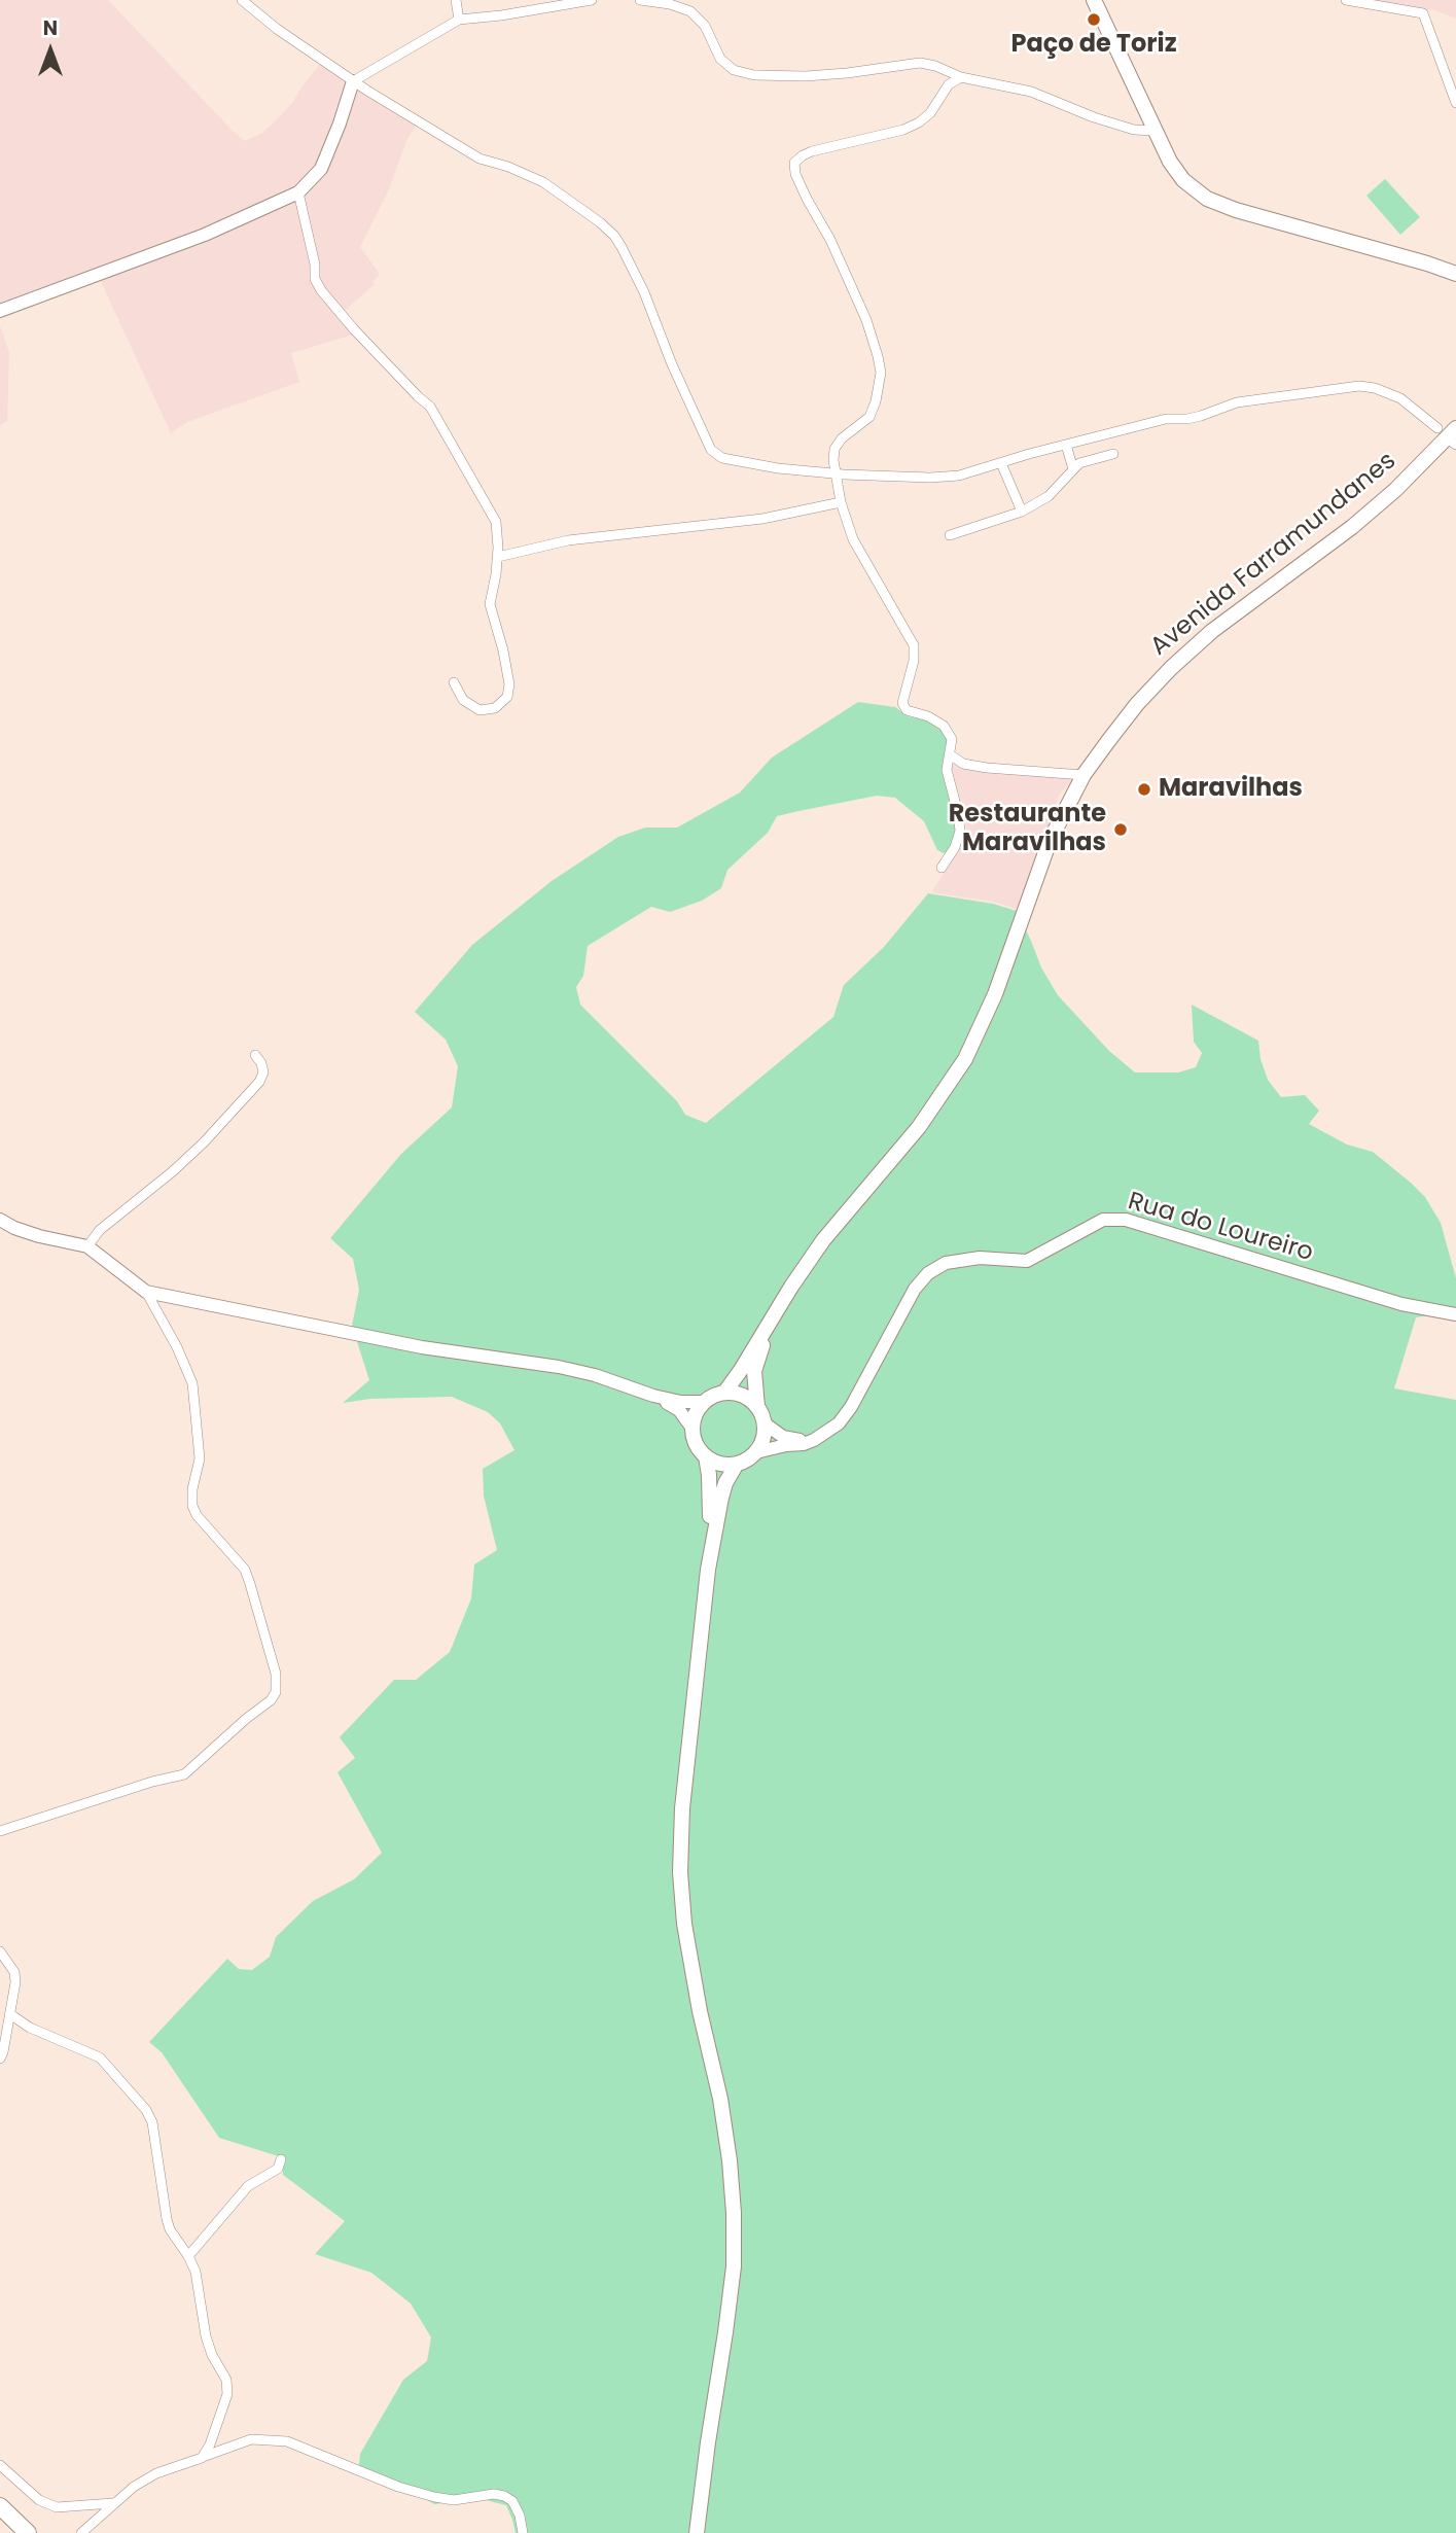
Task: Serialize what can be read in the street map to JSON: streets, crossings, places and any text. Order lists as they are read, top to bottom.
{
  "streets": {
    "main road": ["Avenida Farramundanes"],
    "street": ["Rua do Loureiro"]
  },
  "places": ["Paço de Toriz", "Maravilhas", "Restaurante Maravilhas"],
  "north": "top"
}
